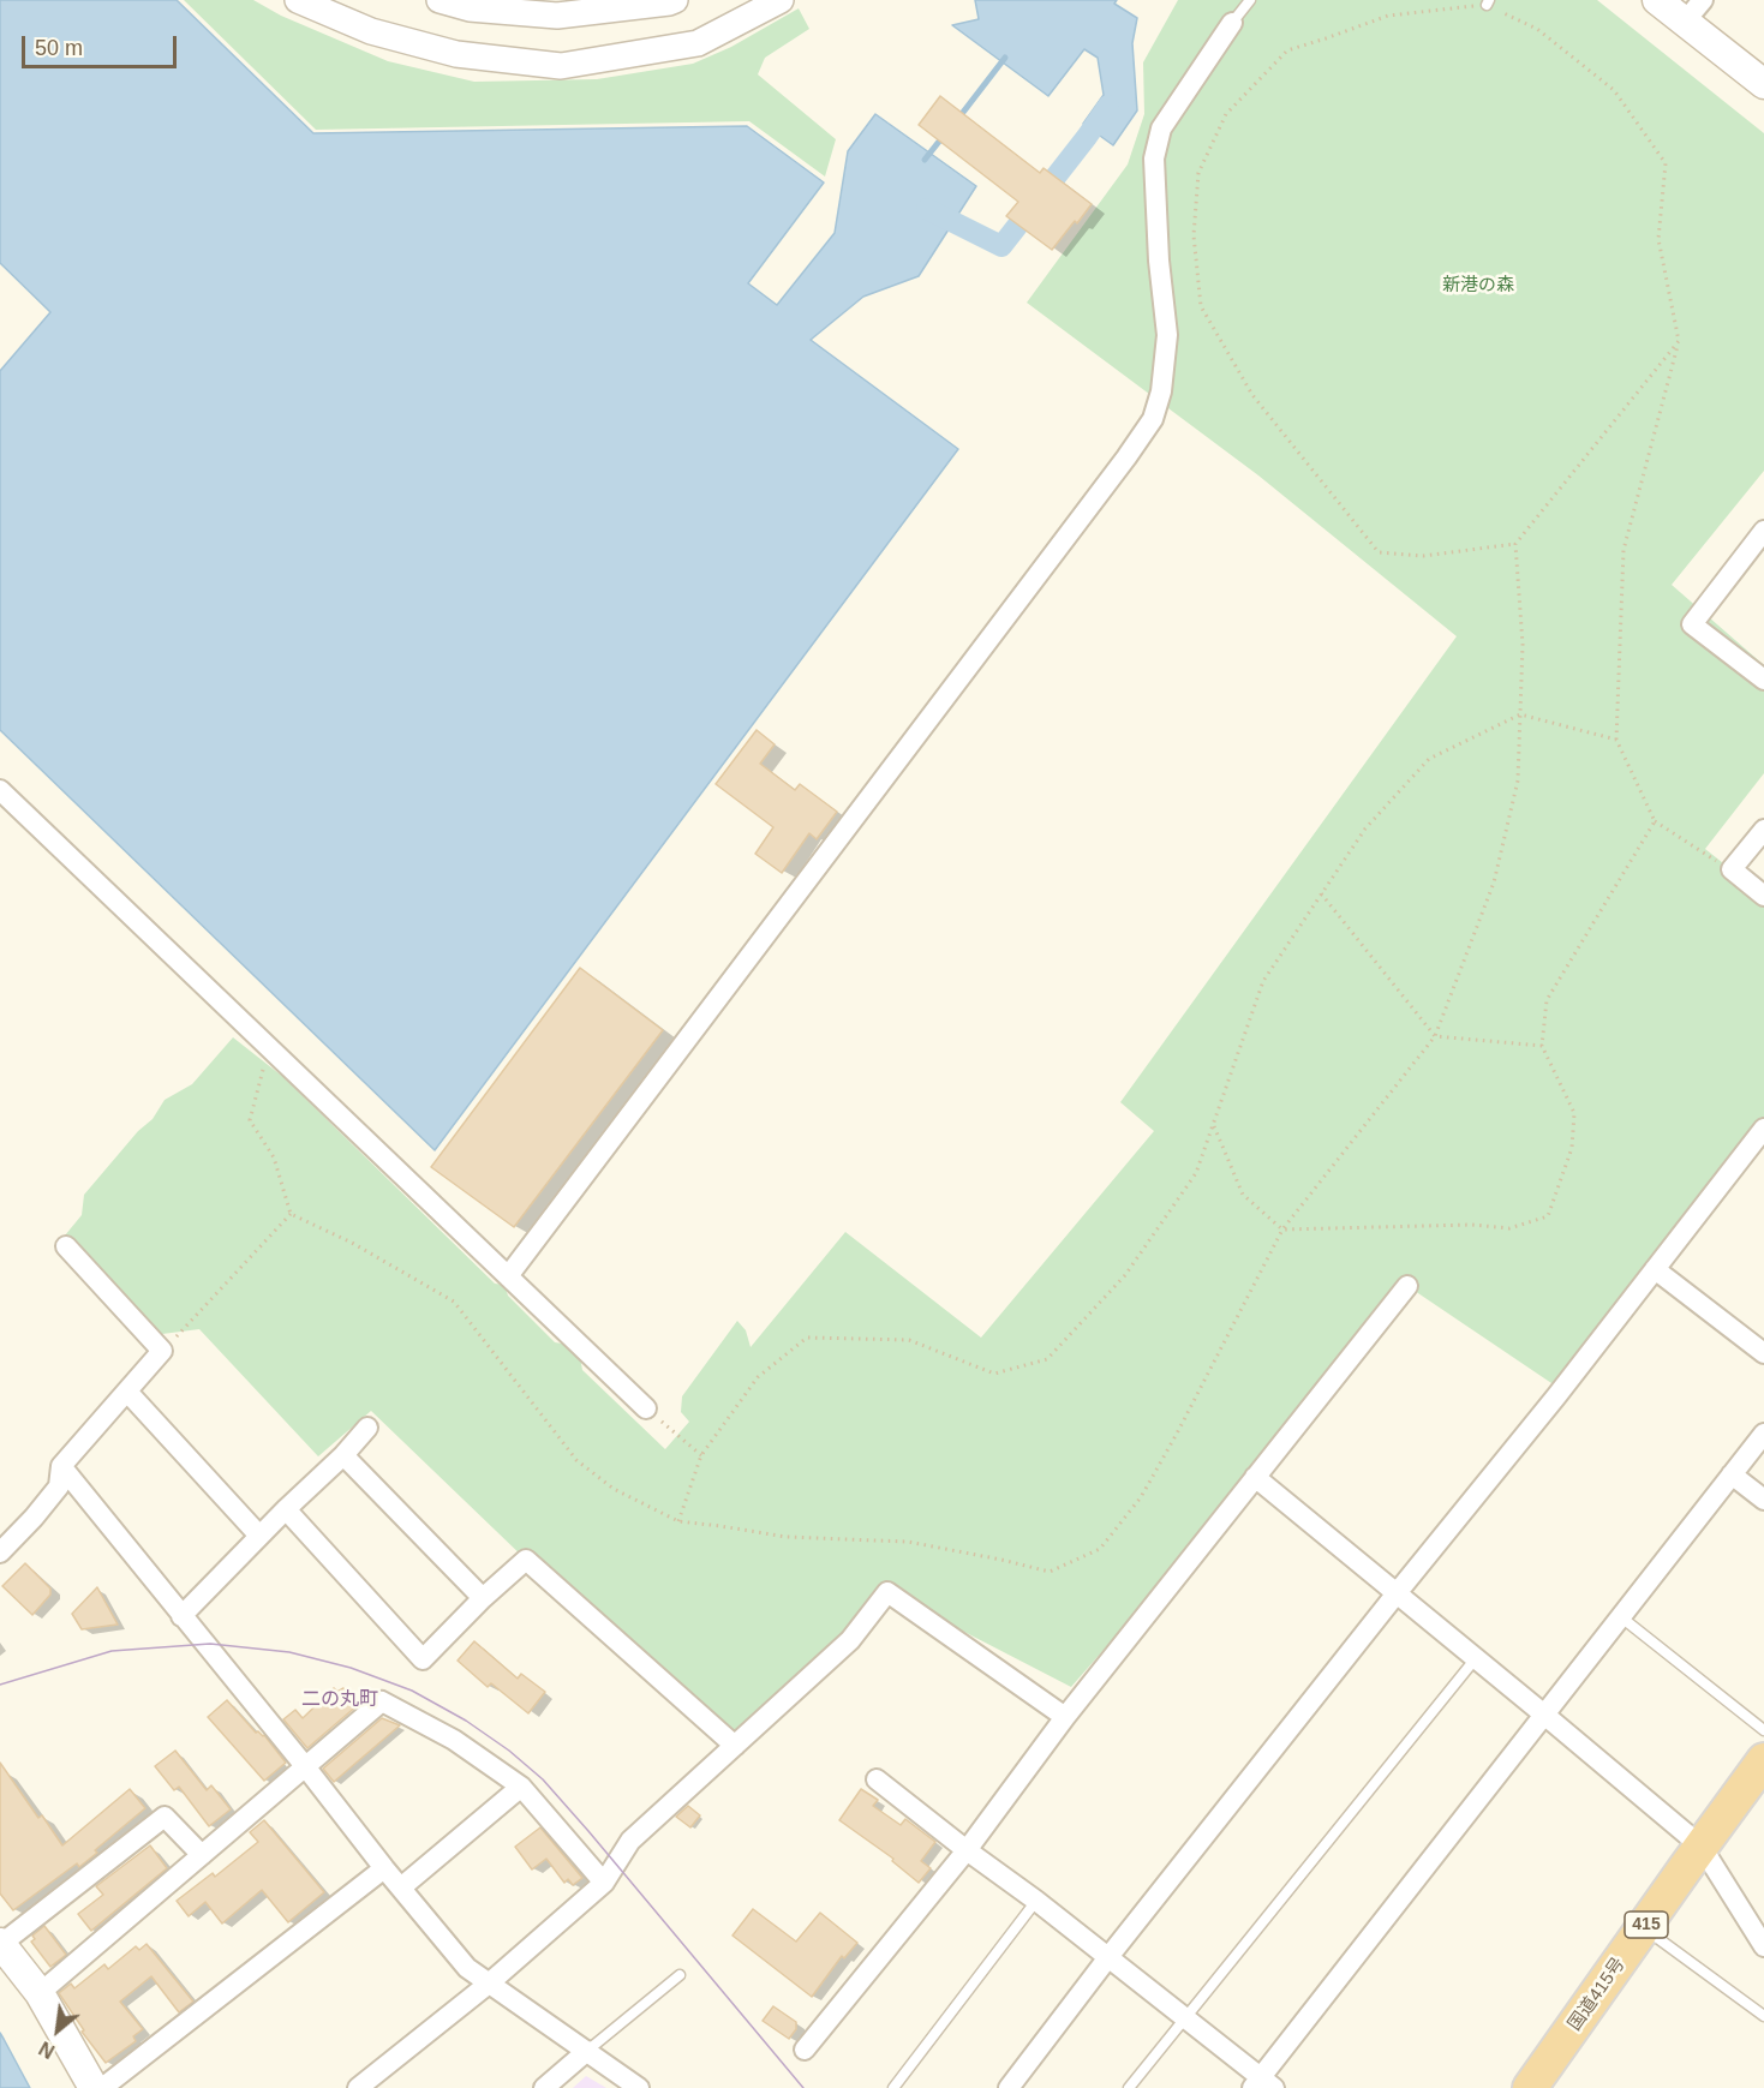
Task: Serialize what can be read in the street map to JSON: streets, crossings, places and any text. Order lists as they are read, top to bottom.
{
  "streets": {
    "highway": ["415", "国道415号"]
  },
  "districts": ["二の丸町"],
  "parks": ["新港の森"],
  "scale_bar": "50 m",
  "north": "bottom left"
}
